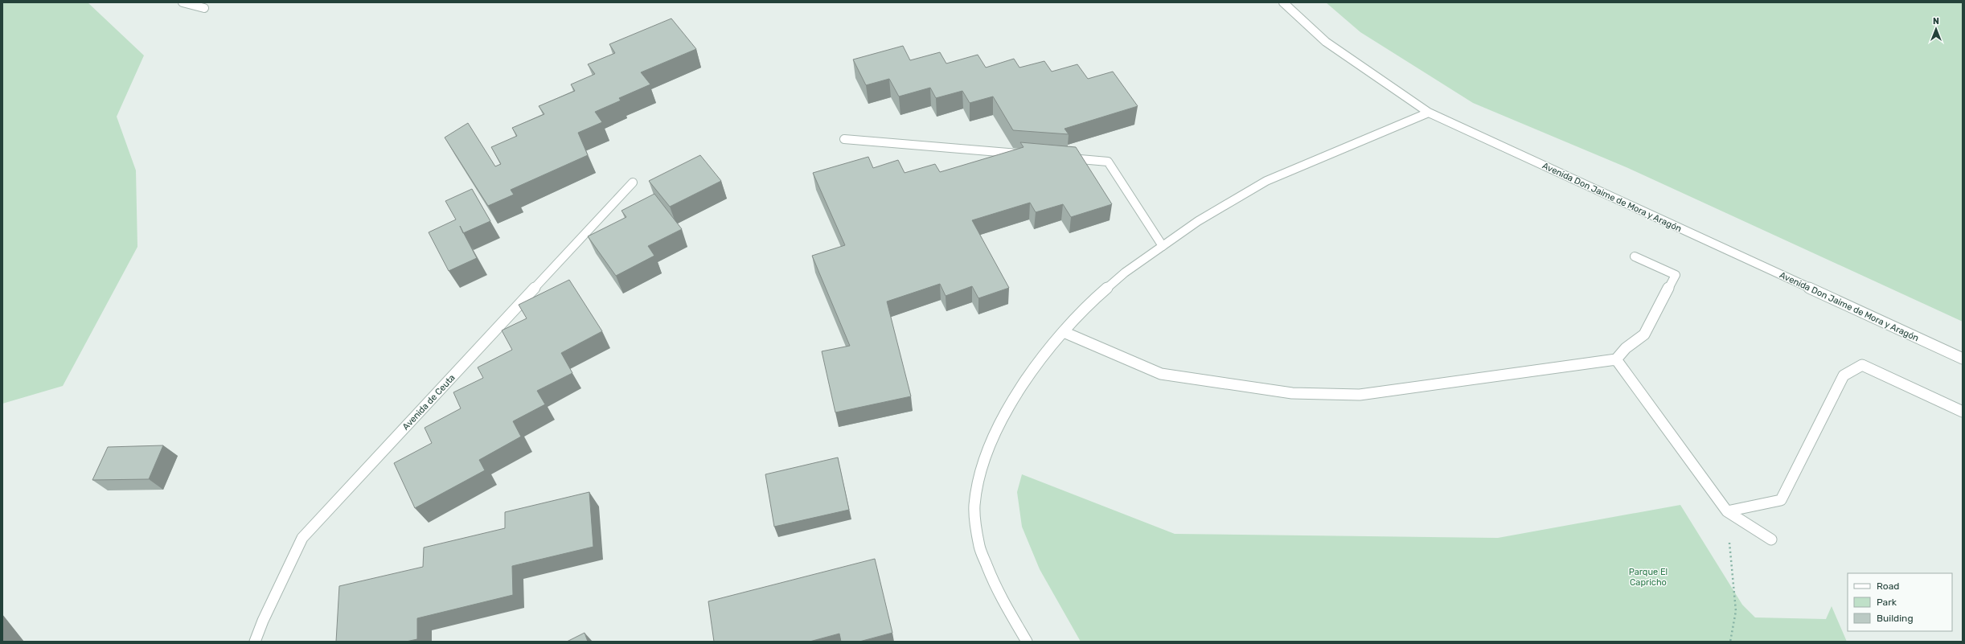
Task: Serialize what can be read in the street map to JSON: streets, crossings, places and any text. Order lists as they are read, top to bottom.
{
  "streets": {
    "street": ["Avenida Don Jaime de Mora y Aragón", "Avenida de Ceuta"]
  },
  "parks": ["Parque El Capricho"],
  "legend": ["Road", "Park", "Building"],
  "north": "top"
}
